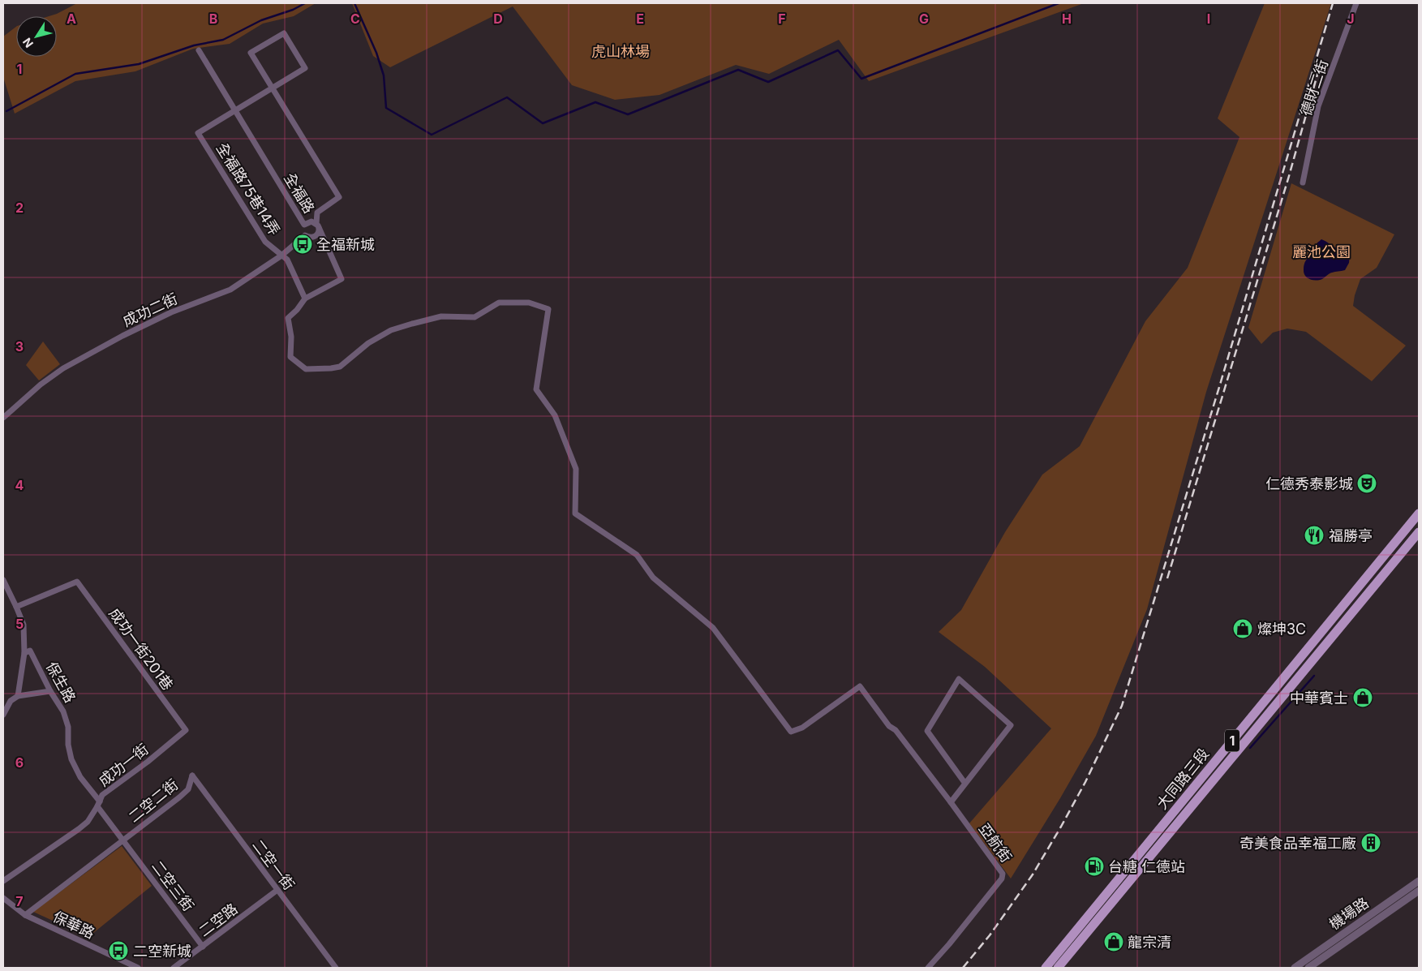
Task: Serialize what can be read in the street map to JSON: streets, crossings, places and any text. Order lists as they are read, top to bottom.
{
  "streets": {
    "main road": ["1", "大同路三段"],
    "street": [
      "德財二街",
      "全福路75巷14弄",
      "全福路",
      "成功二街",
      "成功一街201巷",
      "保生路",
      "成功一街",
      "二空二街",
      "亞航街",
      "二空一街",
      "二空三街",
      "機場路",
      "二空路",
      "保華路"
    ]
  },
  "crossings": [
    ["全福路75巷14弄", "全福路"],
    ["全福路75巷14弄", "成功二街"],
    ["全福路75巷14弄", "亞航街"],
    ["全福路", "成功二街"],
    ["全福路", "亞航街"],
    ["成功一街201巷", "成功一街"],
    ["保生路", "成功一街"],
    ["保生路", "二空二街"],
    ["保生路", "二空三街"],
    ["二空二街", "二空一街"],
    ["二空二街", "二空三街"],
    ["二空二街", "保華路"],
    ["二空一街", "二空路"],
    ["二空三街", "二空路"]
  ],
  "parks": ["虎山林場", "麗池公園"],
  "places": {
    "bus stop": ["全福新城", "二空新城"],
    "theatre": ["仁德秀泰影城"],
    "restaurant": ["福勝亭"],
    "shop": ["燦坤3C", "中華賓士", "龍宗清"],
    "building": ["奇美食品幸福工廠"],
    "fuel station": ["台糖 仁德站"]
  },
  "north": "bottom left",
  "grid": {
    "columns": [
      "A",
      "B",
      "C",
      "D",
      "E",
      "F",
      "G",
      "H",
      "I",
      "J"
    ],
    "rows": [
      "1",
      "2",
      "3",
      "4",
      "5",
      "6",
      "7"
    ]
  }
}
